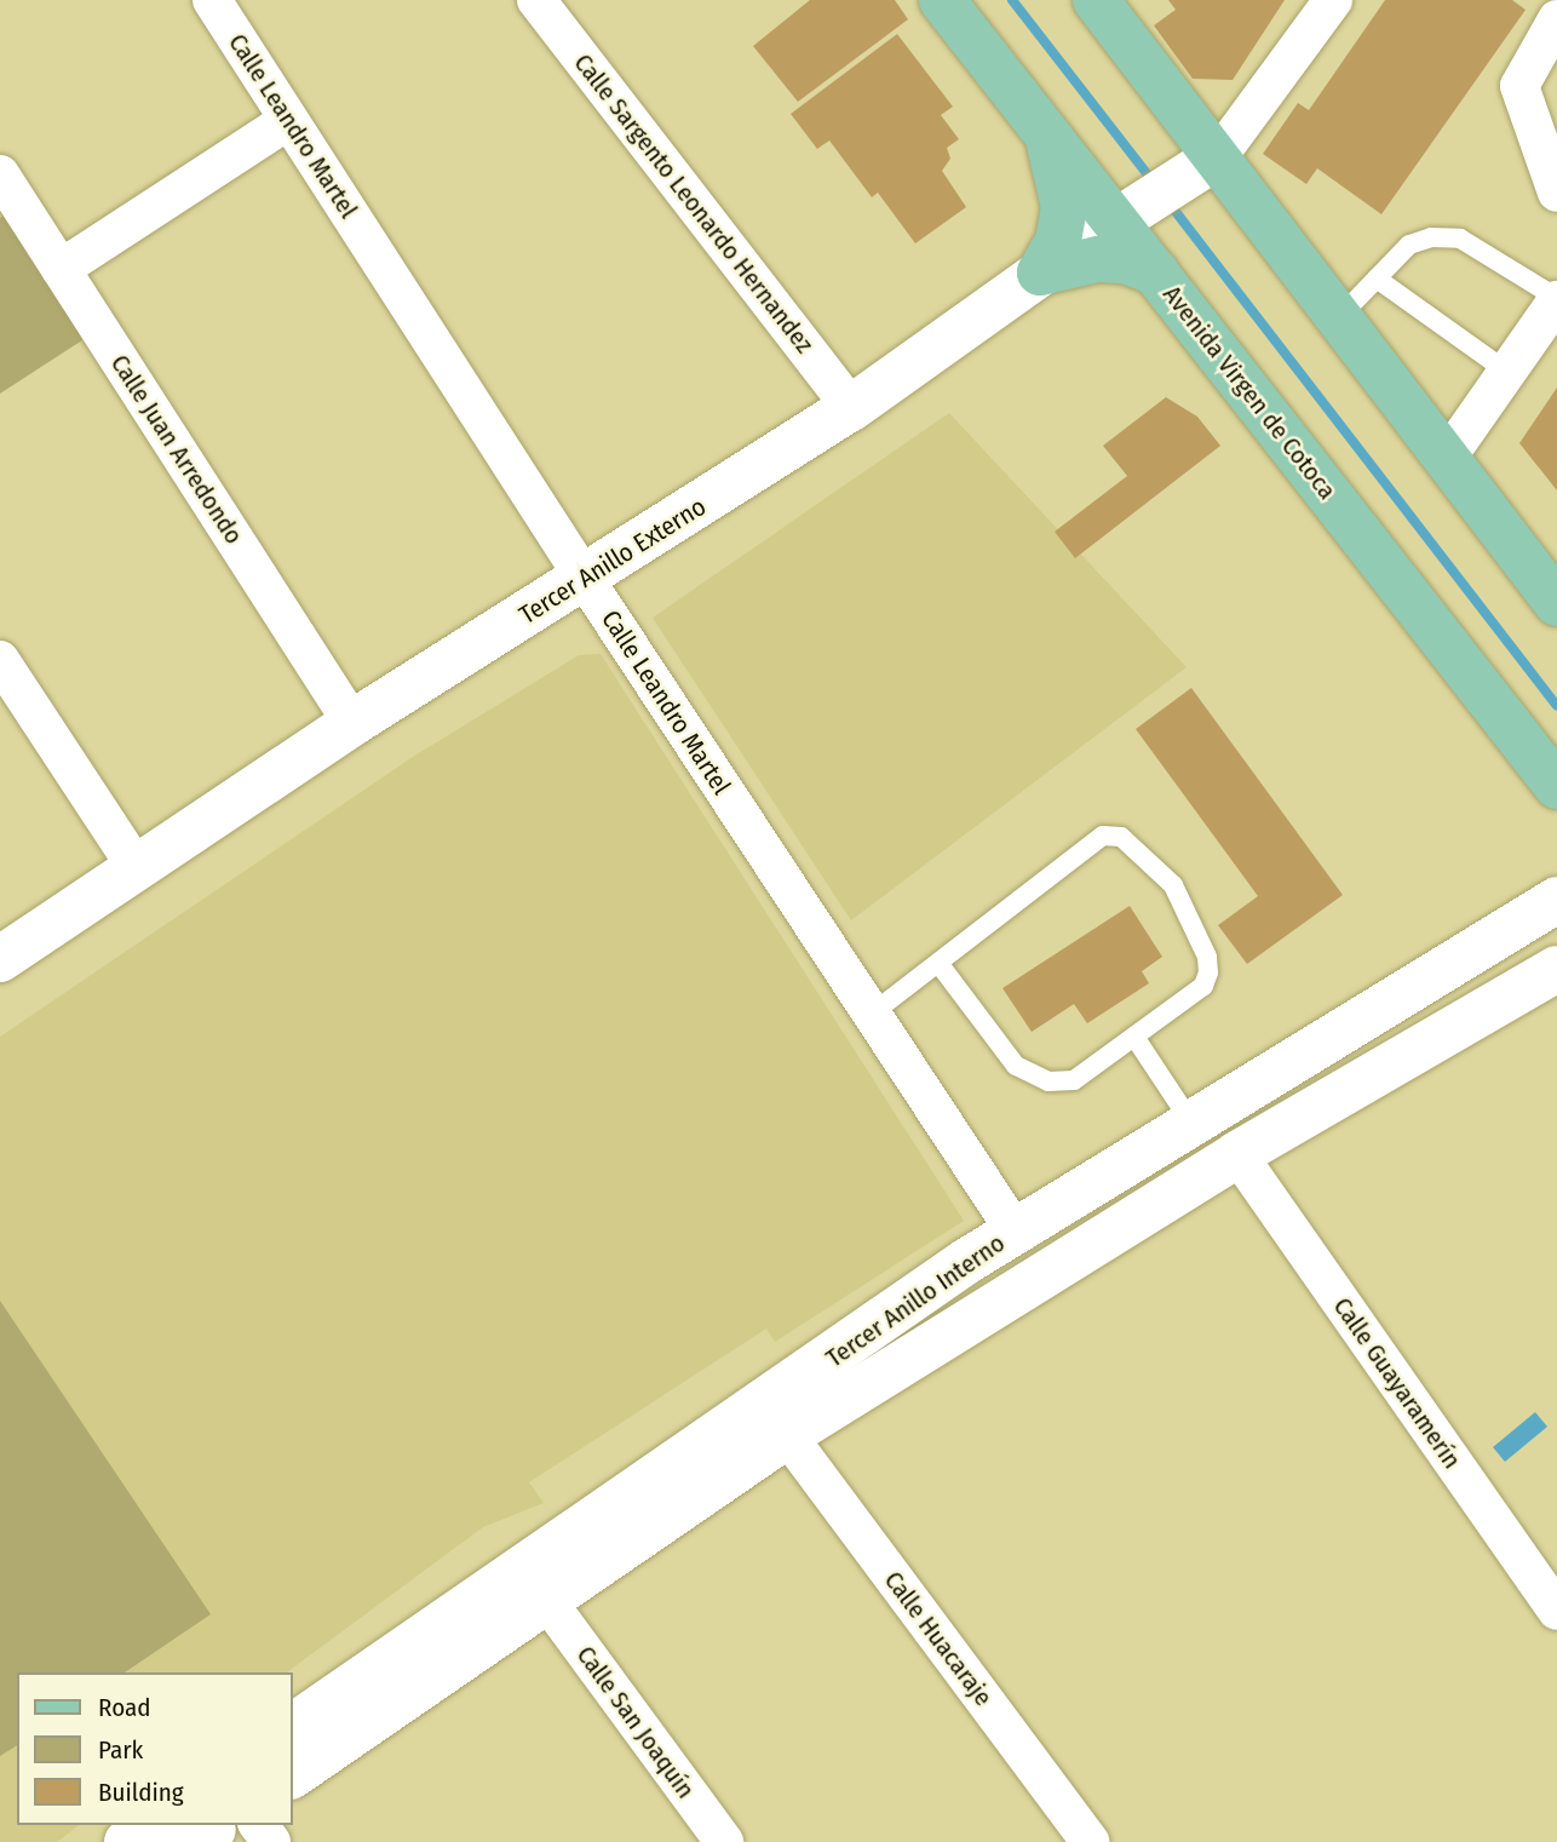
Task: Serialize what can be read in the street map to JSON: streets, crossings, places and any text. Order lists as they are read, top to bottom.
{
  "streets": {
    "main road": ["Avenida Virgen de Cotoca", "Tercer Anillo Externo", "Tercer Anillo Interno"],
    "street": [
      "Calle Leandro Martel",
      "Calle Sargento Leonardo Hernandez",
      "Calle Juan Arredondo",
      "Calle Guayaramerín",
      "Calle Huacaraje",
      "Calle San Joaquín"
    ]
  },
  "crossings": [
    ["Calle Leandro Martel", "Tercer Anillo Externo"],
    ["Calle Leandro Martel", "Tercer Anillo Interno"],
    ["Calle Sargento Leonardo Hernandez", "Tercer Anillo Externo"],
    ["Avenida Virgen de Cotoca", "Tercer Anillo Externo"],
    ["Calle Juan Arredondo", "Tercer Anillo Externo"],
    ["Tercer Anillo Interno", "Calle Guayaramerín"],
    ["Tercer Anillo Interno", "Calle Huacaraje"],
    ["Tercer Anillo Interno", "Calle San Joaquín"]
  ],
  "legend": ["Road", "Park", "Building"]
}
